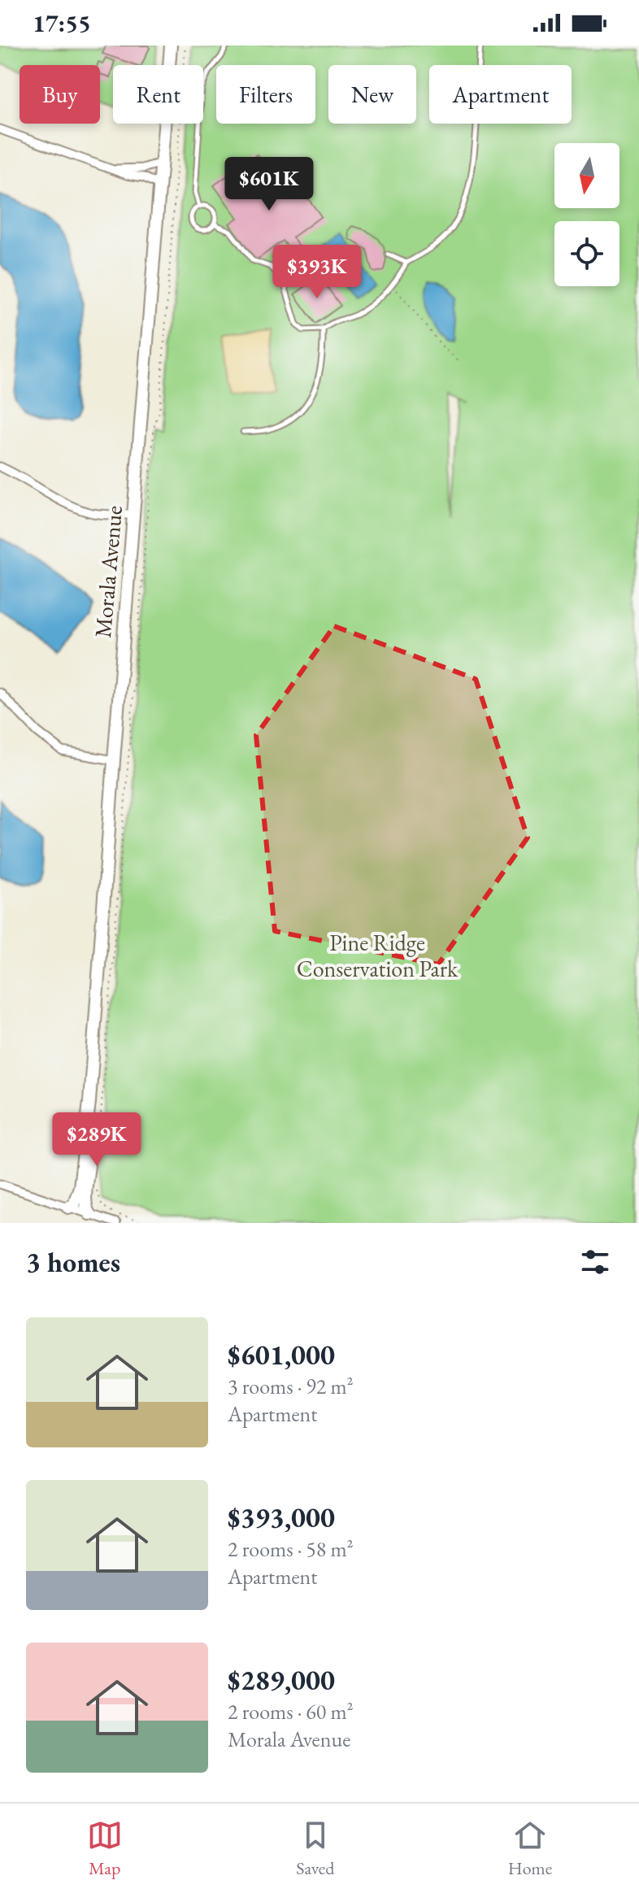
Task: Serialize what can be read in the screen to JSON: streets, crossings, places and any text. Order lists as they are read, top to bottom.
{
  "streets": {
    "street": ["Morala Avenue"]
  },
  "parks": ["Pine Ridge Conservation Park"],
  "north": "bottom",
  "page": {
    "status": "17:55",
    "chip": [
      "Buy",
      "Rent",
      "Filters",
      "New",
      "Apartment"
    ],
    "price": ["$601K", "$393K", "$289K"],
    "heading": "3 homes",
    "list": [
      {
        "name": "$601,000",
        "note": "3 rooms · 92 m² · Apartment"
      },
      {
        "name": "$393,000",
        "note": "2 rooms · 58 m² · Apartment"
      },
      {
        "name": "$289,000",
        "note": "2 rooms · 60 m² · Morala Avenue"
      }
    ],
    "tabs": ["Map", "Saved", "Home"]
  }
}
